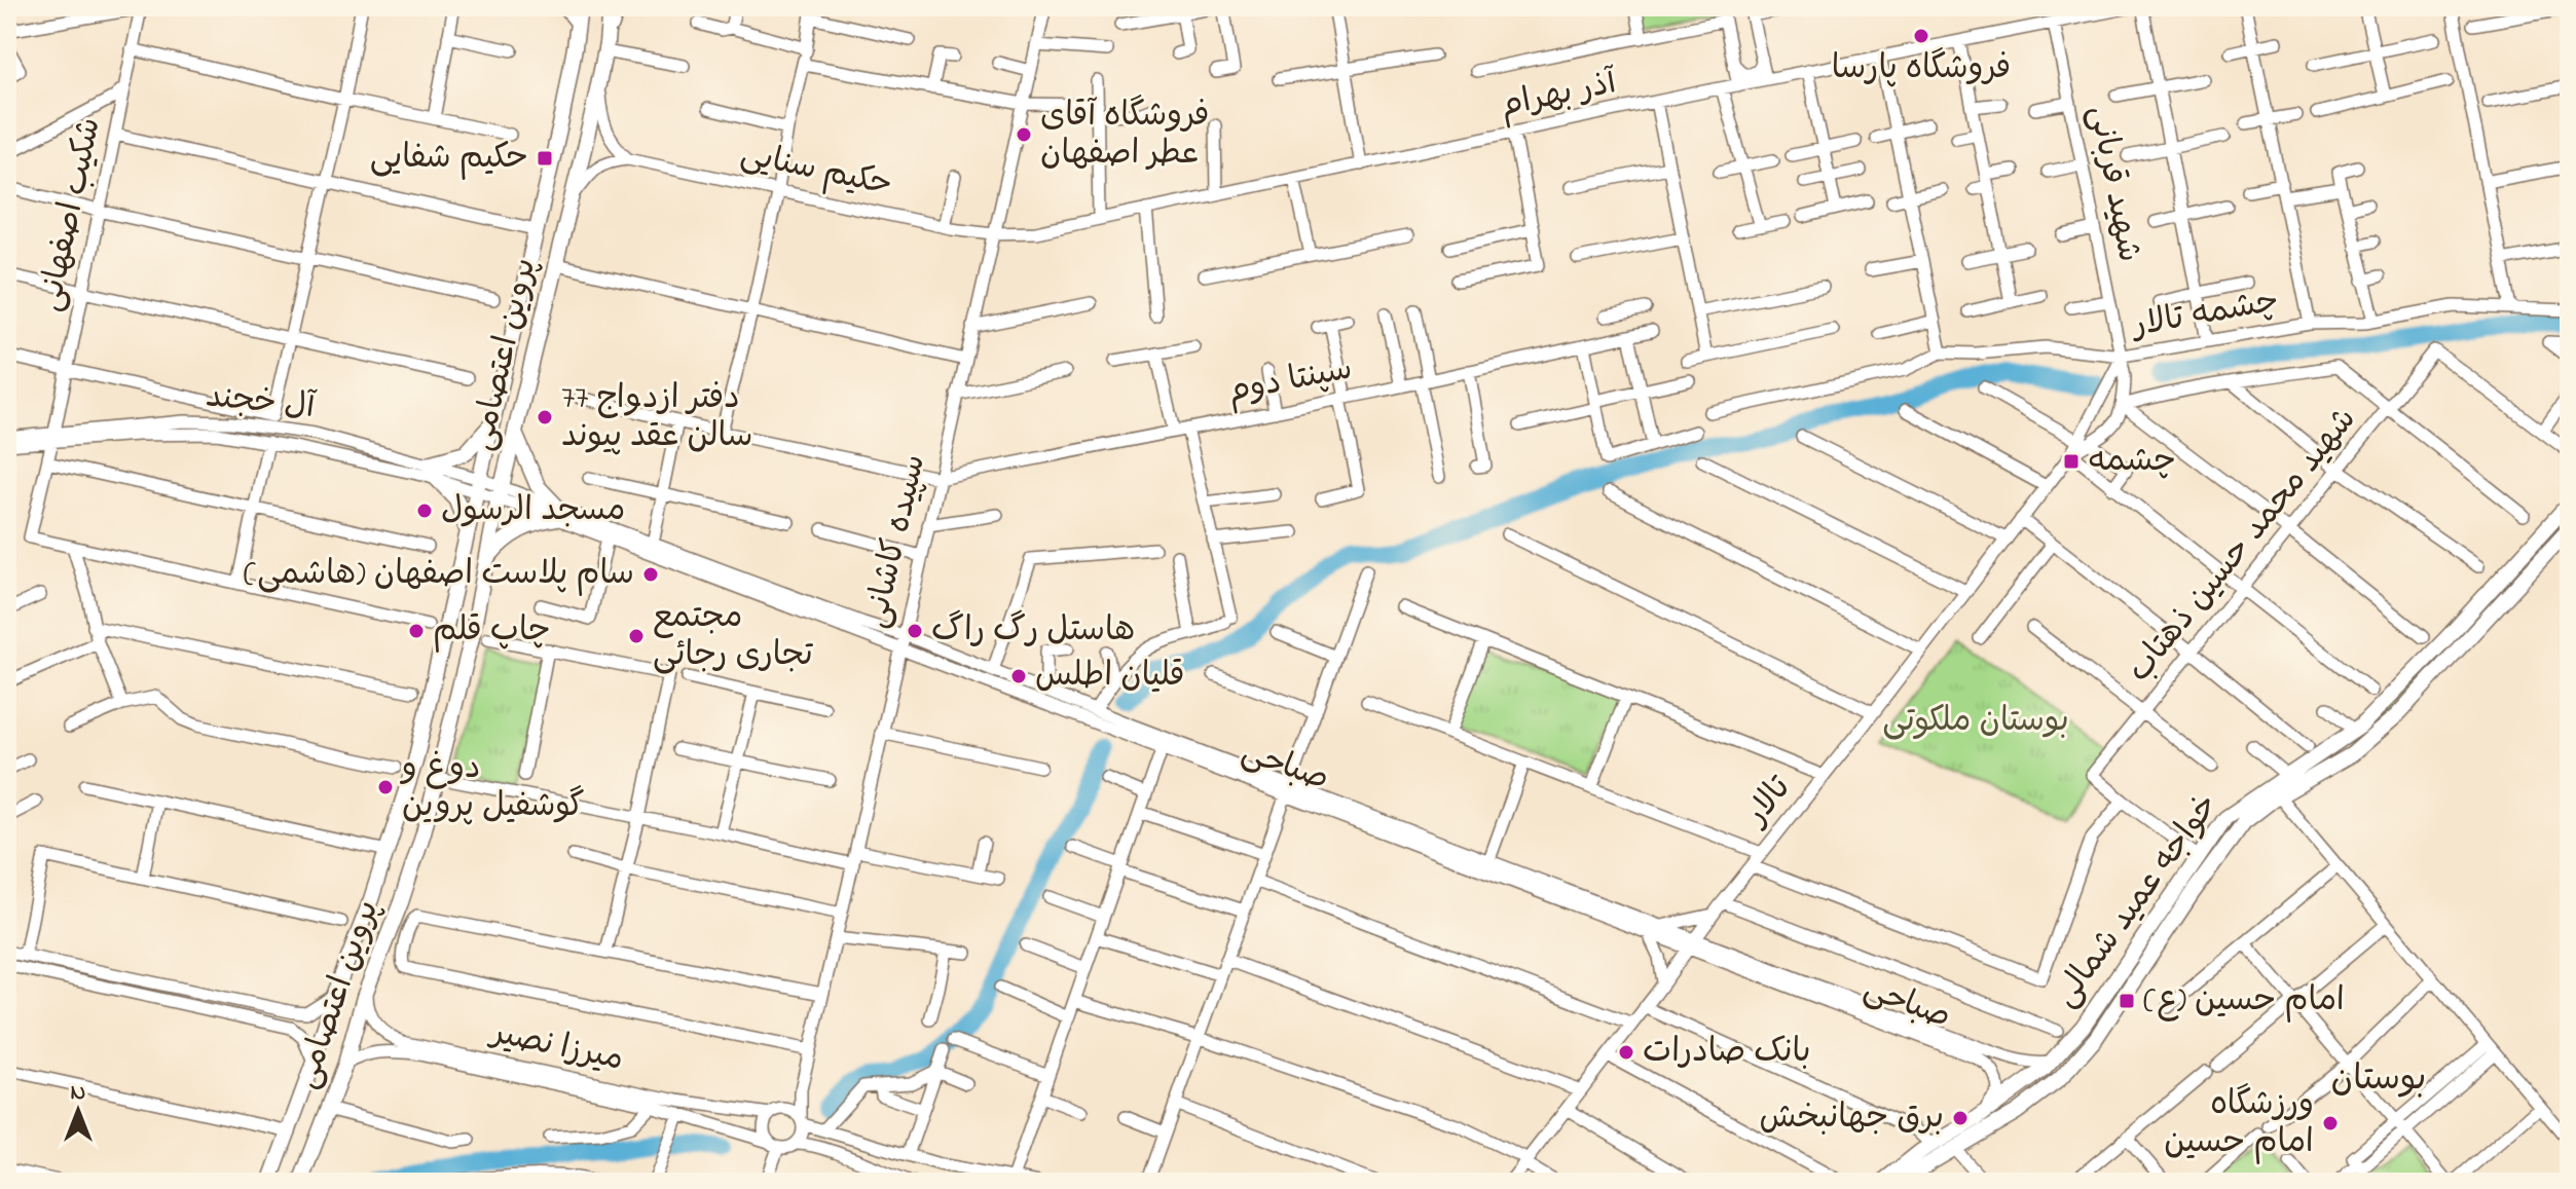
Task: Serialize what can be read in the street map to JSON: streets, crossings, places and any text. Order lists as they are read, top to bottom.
{
  "streets": {
    "main road": ["پروین اعتصامی", "خواجه عمید شمالی"],
    "street": [
      "آذر بهرام",
      "حکیم سنایی",
      "شهید قربانی",
      "شکیب اصفهانی",
      "چشمه تالار",
      "سپنتا دوم",
      "آل خجند",
      "سپیده کاشانی",
      "شهید محمد حسین ذهتاب",
      "صباحی",
      "تالار",
      "میرزا نصیر"
    ]
  },
  "crossings": [
    ["آذر بهرام", "حکیم سنایی"],
    ["آذر بهرام", "شهید قربانی"],
    ["آذر بهرام", "سپیده کاشانی"],
    ["حکیم سنایی", "سپیده کاشانی"],
    ["شهید قربانی", "چشمه تالار"],
    ["شهید قربانی", "تالار"],
    ["شکیب اصفهانی", "آل خجند"],
    ["چشمه تالار", "تالار"],
    ["پروین اعتصامی", "آل خجند"],
    ["پروین اعتصامی", "صباحی"],
    ["پروین اعتصامی", "میرزا نصیر"],
    ["سپنتا دوم", "سپیده کاشانی"],
    ["آل خجند", "صباحی"],
    ["سپیده کاشانی", "صباحی"],
    ["سپیده کاشانی", "میرزا نصیر"],
    ["صباحی", "تالار"],
    ["صباحی", "خواجه عمید شمالی"]
  ],
  "districts": ["بوستان"],
  "parks": ["بوستان ملکوتی"],
  "places": {
    "other": [
      "فروشگاه پارسا",
      "فروشگاه آقای عطر اصفهان",
      "دفتر ازدواج 77 سالن عقد پیوند",
      "مسجد الرسول",
      "سام پلاست اصفهان (هاشمی)",
      "چاپ قلم",
      "هاستل رگ راگ",
      "مجتمع تجاری رجائی",
      "قلیان اطلس",
      "دوغ و گوشفیل پروین",
      "بانک صادرات",
      "برق جهانبخش",
      "ورزشگاه امام حسین"
    ],
    "transit": ["حکیم شفایی", "چشمه", "امام حسین (ع)"]
  },
  "north": "top"
}
